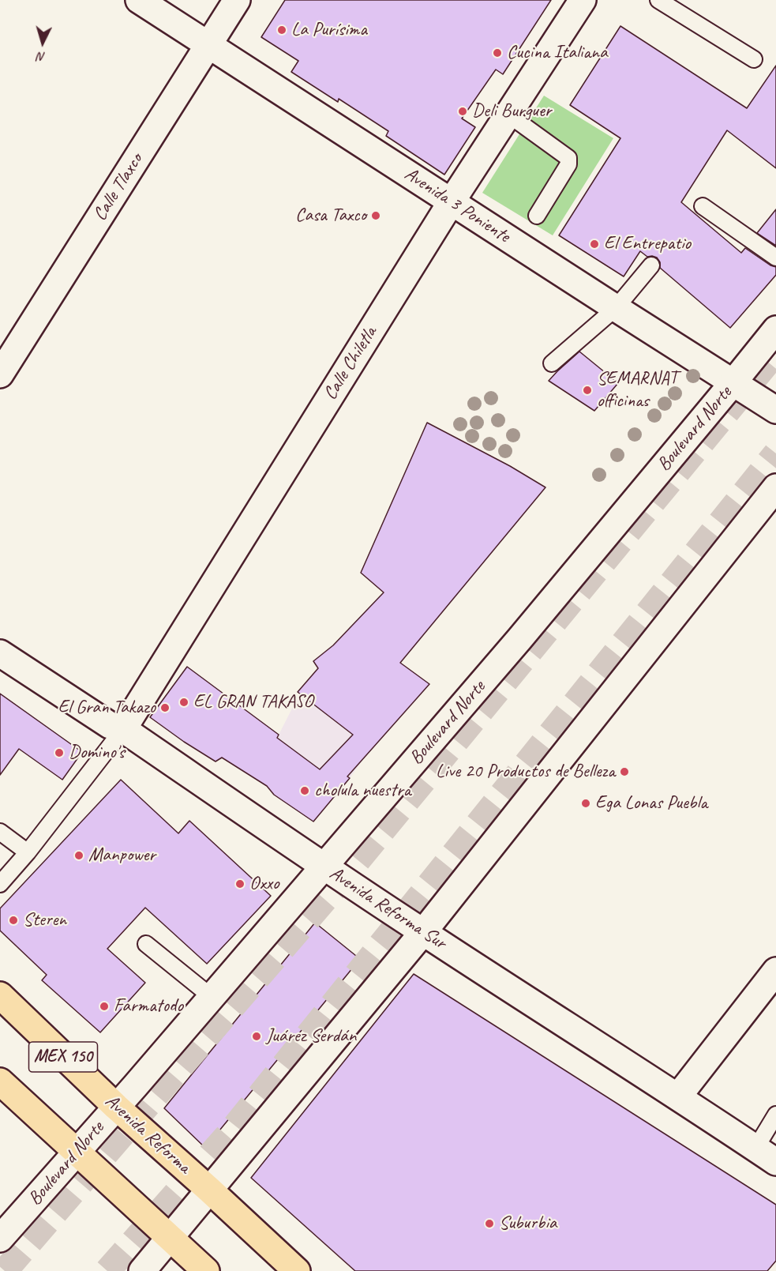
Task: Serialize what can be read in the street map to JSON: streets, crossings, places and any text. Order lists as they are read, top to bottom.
{
  "streets": {
    "main road": ["MEX 150", "Avenida Reforma"],
    "street": [
      "Calle Tlaxco",
      "Avenida 3 Poniente",
      "Calle Chiletla",
      "Boulevard Norte",
      "Avenida Reforma Sur"
    ]
  },
  "crossings": [
    ["Calle Tlaxco", "Avenida 3 Poniente"],
    ["Avenida 3 Poniente", "Calle Chiletla"],
    ["Avenida 3 Poniente", "Boulevard Norte"],
    ["Calle Chiletla", "Avenida Reforma Sur"],
    ["Boulevard Norte", "Avenida Reforma Sur"],
    ["Boulevard Norte", "MEX 150"],
    ["Boulevard Norte", "Avenida Reforma"]
  ],
  "places": [
    "La Purísima",
    "Cucina Italiana",
    "Deli Burguer",
    "Casa Taxco",
    "El Entrepatio",
    "SEMARNAT officinas",
    "EL GRAN TAKASO",
    "El Gran Takazo",
    "Domino's",
    "Live 20 Productos de Belleza",
    "cholula nuestra",
    "Ega Lonas Puebla",
    "Manpower",
    "Oxxo",
    "Steren",
    "Farmatodo",
    "Juárez Serdán",
    "Suburbia"
  ],
  "north": "bottom"
}
